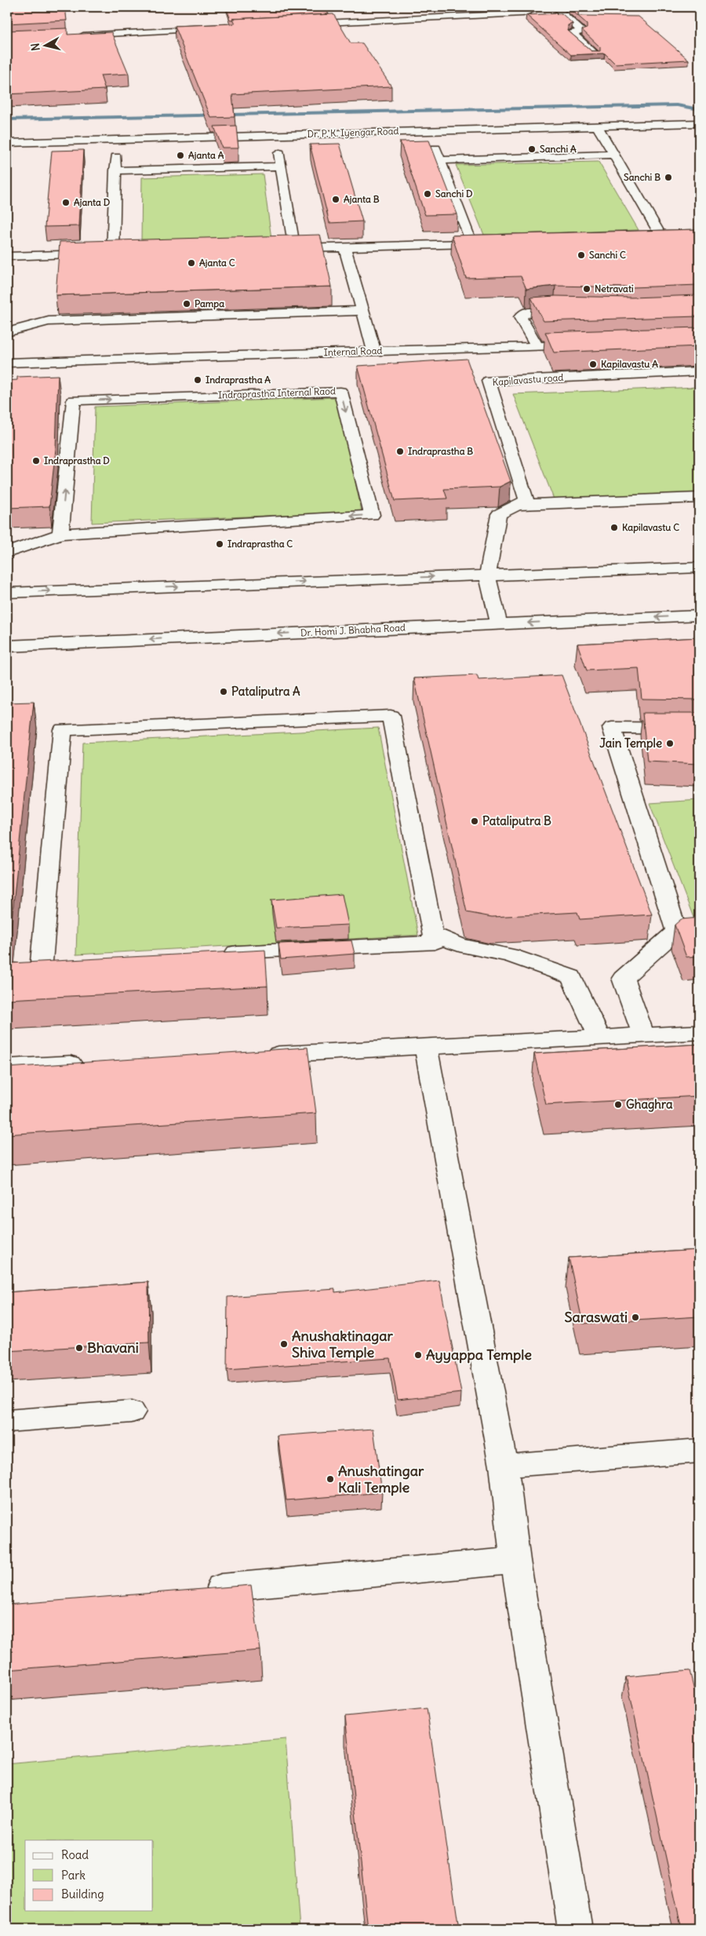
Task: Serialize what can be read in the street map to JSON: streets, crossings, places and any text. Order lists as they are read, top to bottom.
{
  "streets": {
    "street": [
      "Dr. P. K. Iyengar Road",
      "Internal Road",
      "Kapilavastu road",
      "Indraprastha Internal Raod",
      "Dr. Homi J. Bhabha Road"
    ]
  },
  "places": [
    "Sanchi A",
    "Ajanta A",
    "Sanchi B",
    "Sanchi D",
    "Ajanta B",
    "Ajanta D",
    "Sanchi C",
    "Ajanta C",
    "Netravati",
    "Pampa",
    "Kapilavastu A",
    "Indraprastha A",
    "Indraprastha B",
    "Indraprastha D",
    "Kapilavastu C",
    "Indraprastha C",
    "Pataliputra A",
    "Jain Temple",
    "Pataliputra B",
    "Ghaghra",
    "Saraswati",
    "Anushaktinagar Shiva Temple",
    "Bhavani",
    "Ayyappa Temple",
    "Anushatingar Kali Temple"
  ],
  "legend": ["Road", "Park", "Building"],
  "north": "left"
}
